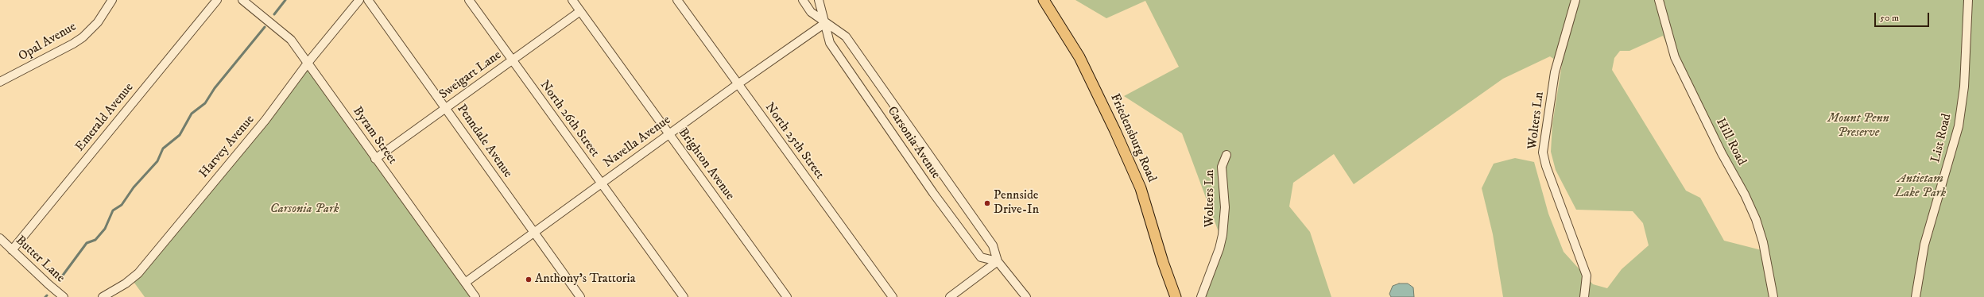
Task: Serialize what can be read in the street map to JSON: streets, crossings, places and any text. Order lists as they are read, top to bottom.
{
  "streets": {
    "main road": ["Friedensburg Road"],
    "street": [
      "Opal Avenue",
      "Sweigart Lane",
      "Emerald Avenue",
      "North 26th Street",
      "Wolters Ln",
      "Byram Street",
      "List Road",
      "Penndale Avenue",
      "North 25th Street",
      "Navella Avenue",
      "Hill Road",
      "Carsonia Avenue",
      "Harvey Avenue",
      "Brighton Avenue",
      "Butter Lane"
    ]
  },
  "crossings": [
    ["Sweigart Lane", "North 26th Street"],
    ["Sweigart Lane", "Byram Street"],
    ["Sweigart Lane", "Penndale Avenue"],
    ["Sweigart Lane", "Brighton Avenue"],
    ["Emerald Avenue", "Butter Lane"],
    ["North 26th Street", "Navella Avenue"],
    ["Byram Street", "Navella Avenue"],
    ["Byram Street", "Harvey Avenue"],
    ["Penndale Avenue", "Navella Avenue"],
    ["North 25th Street", "Navella Avenue"],
    ["Navella Avenue", "Carsonia Avenue"],
    ["Navella Avenue", "Brighton Avenue"]
  ],
  "parks": ["Mount Penn Preserve", "Antietam Lake Park", "Carsonia Park"],
  "places": ["Pennside Drive-In", "Anthony's Trattoria"],
  "scale_bar": "50 m"
}
